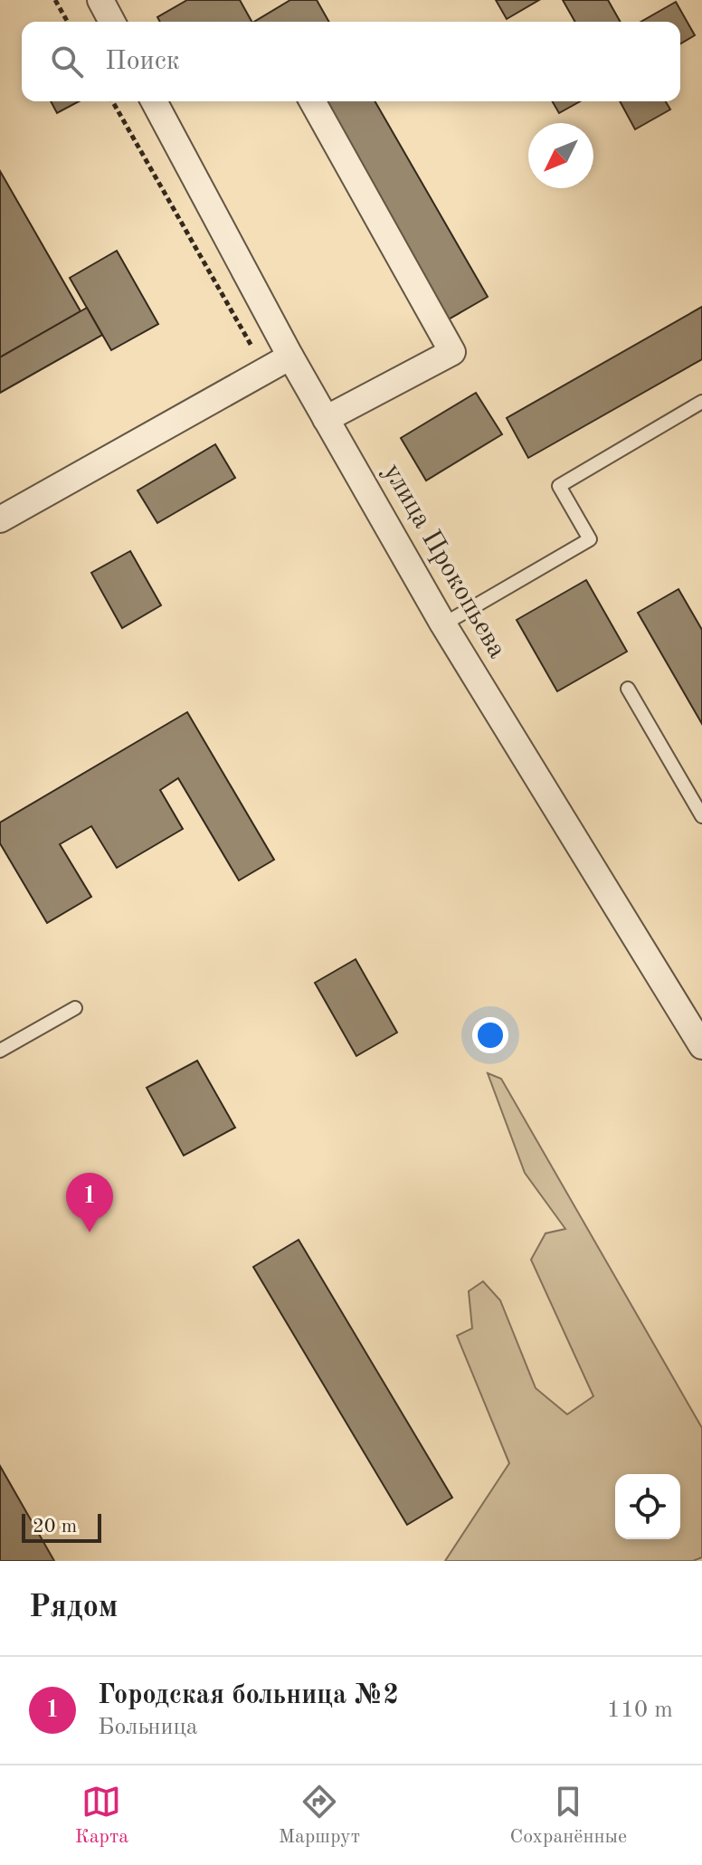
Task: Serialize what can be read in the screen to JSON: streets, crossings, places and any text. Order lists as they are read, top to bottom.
{
  "streets": {
    "street": ["улица Прокопьева"]
  },
  "scale_bar": "20 m",
  "north": "bottom left",
  "page": {
    "search": "Поиск",
    "pins": "1",
    "scale": "20 m",
    "heading": "Рядом",
    "list": [
      {
        "mark": "1",
        "name": "Городская больница №2",
        "note": "Больница",
        "value": "110 m"
      }
    ],
    "nav": ["Карта", "Маршрут", "Сохранённые"]
  }
}
